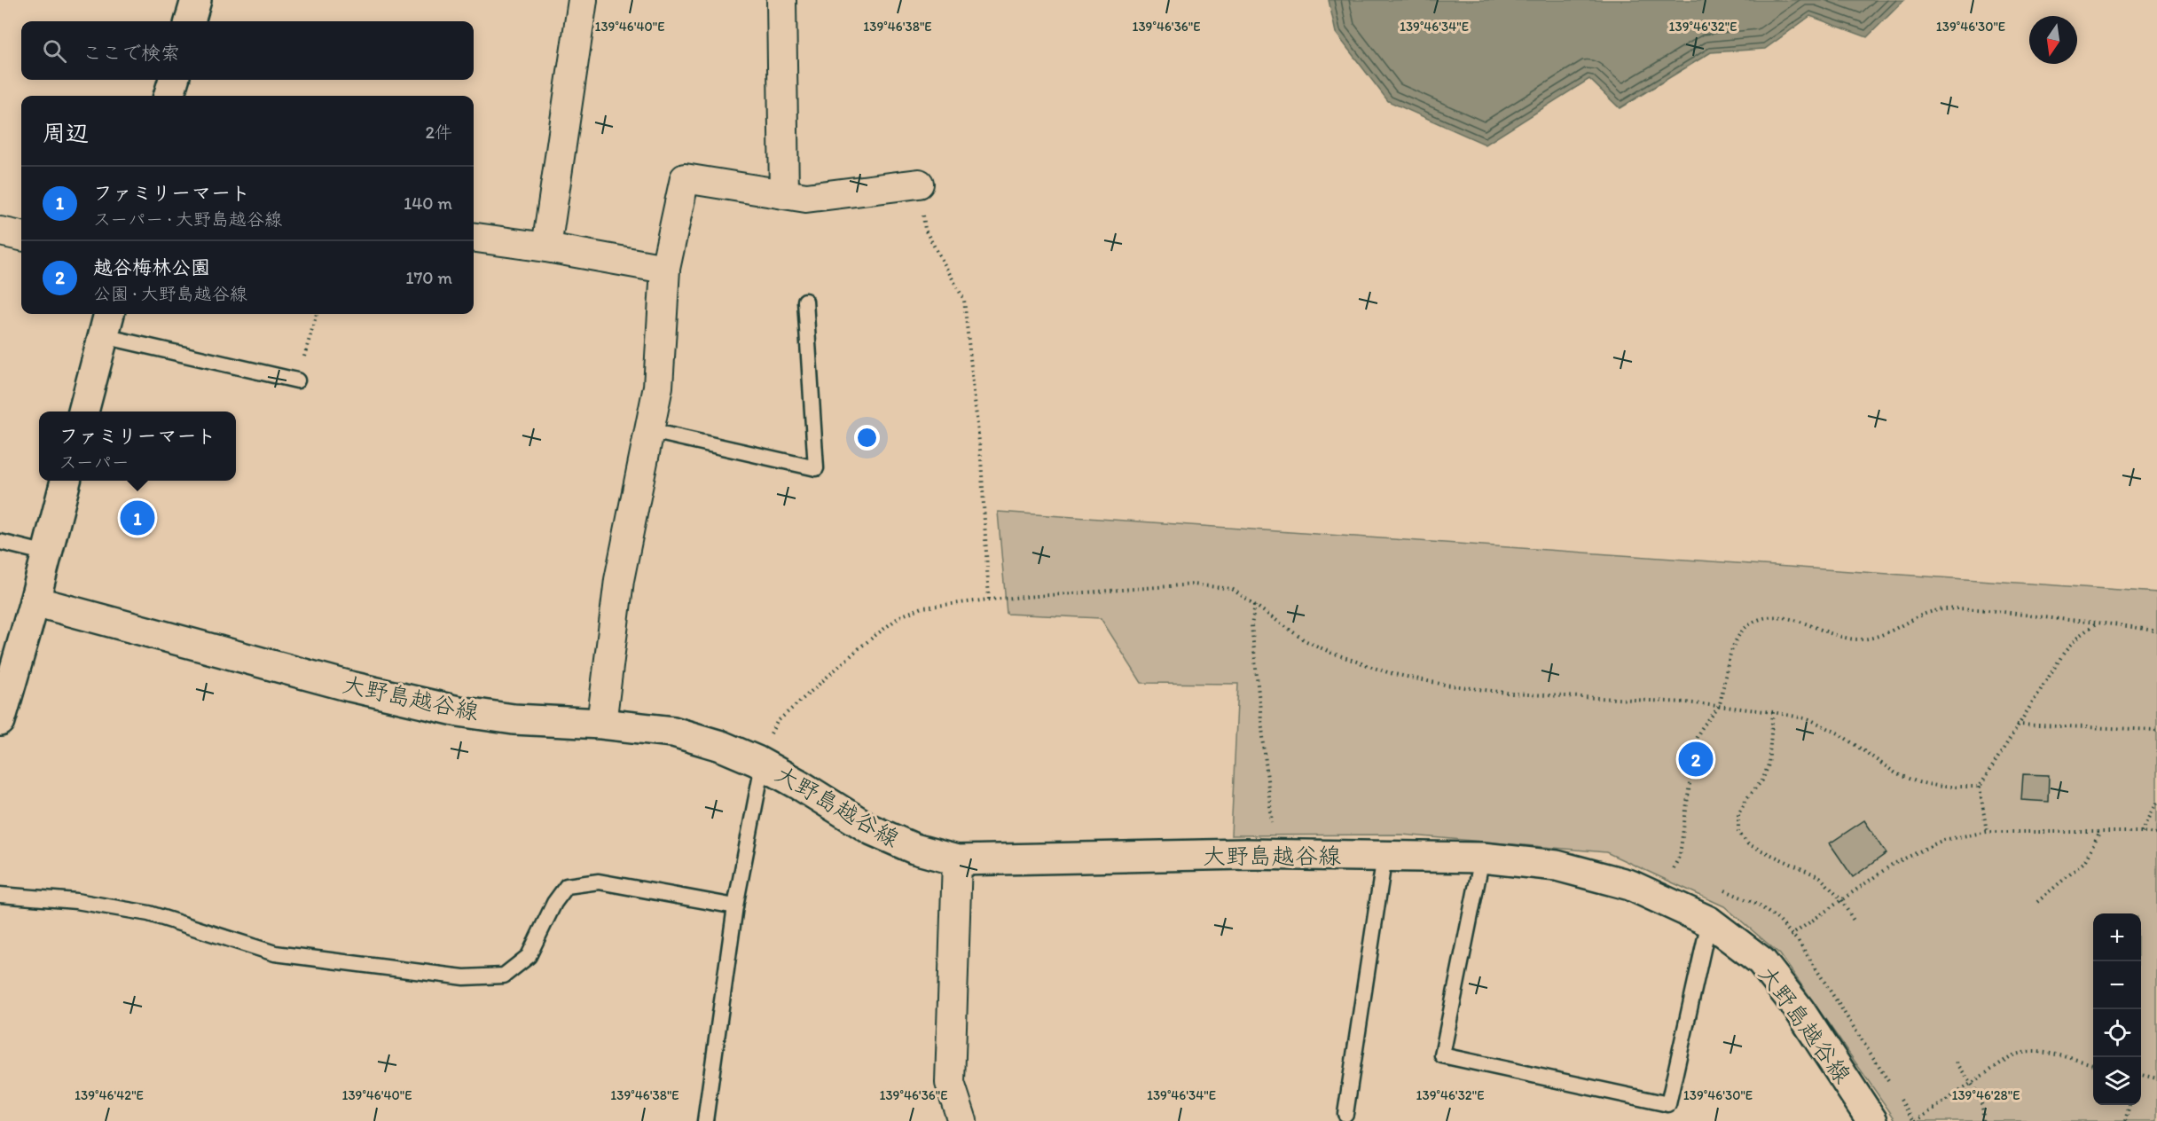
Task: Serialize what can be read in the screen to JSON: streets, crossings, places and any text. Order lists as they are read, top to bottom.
{
  "streets": {
    "main road": ["大野島越谷線"]
  },
  "north": "bottom",
  "page": {
    "search": "ここで検索",
    "heading": ["周辺", "2件"],
    "list": [
      {
        "mark": "1",
        "name": "ファミリーマート",
        "note": "スーパー · 大野島越谷線",
        "value": "140 m"
      },
      {
        "mark": "2",
        "name": "越谷梅林公園",
        "note": "公園 · 大野島越谷線",
        "value": "170 m"
      }
    ],
    "popup": ["ファミリーマート", "スーパー"],
    "pins": ["1", "2"],
    "map_buttons": ["+", "−"]
  },
  "coordinates": [
    "139°46'40\"E",
    "139°46'34\"E",
    "139°46'32\"E",
    "139°46'38\"E",
    "139°46'36\"E",
    "139°46'30\"E",
    "139°46'42\"E",
    "139°46'28\"E"
  ]
}
